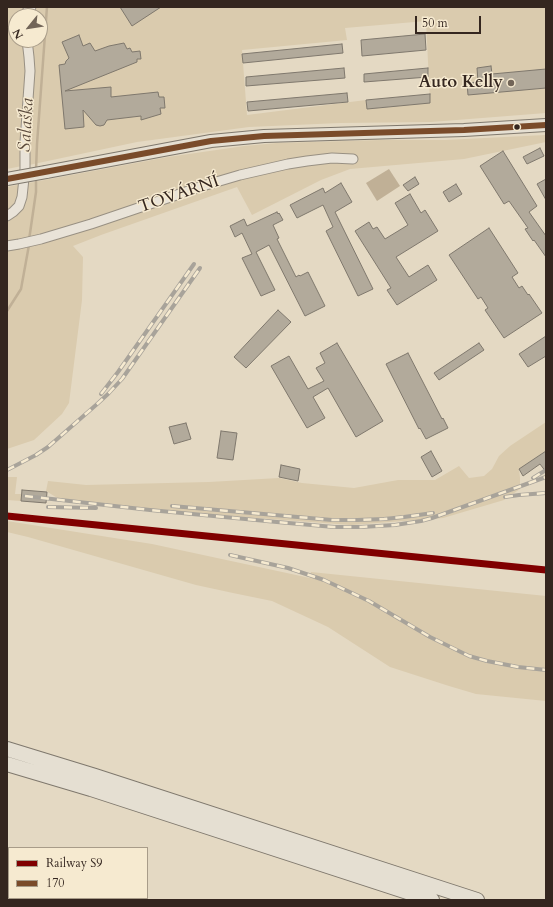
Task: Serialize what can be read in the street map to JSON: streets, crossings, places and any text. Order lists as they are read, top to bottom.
{
  "streets": {
    "street": ["TOVÁRNÍ"]
  },
  "water": ["Salaška"],
  "places": ["Auto Kelly"],
  "lines": ["transit line 170", "rail line S9"],
  "legend": ["Railway S9", "170"],
  "scale_bar": "50 m",
  "north": "bottom left"
}
